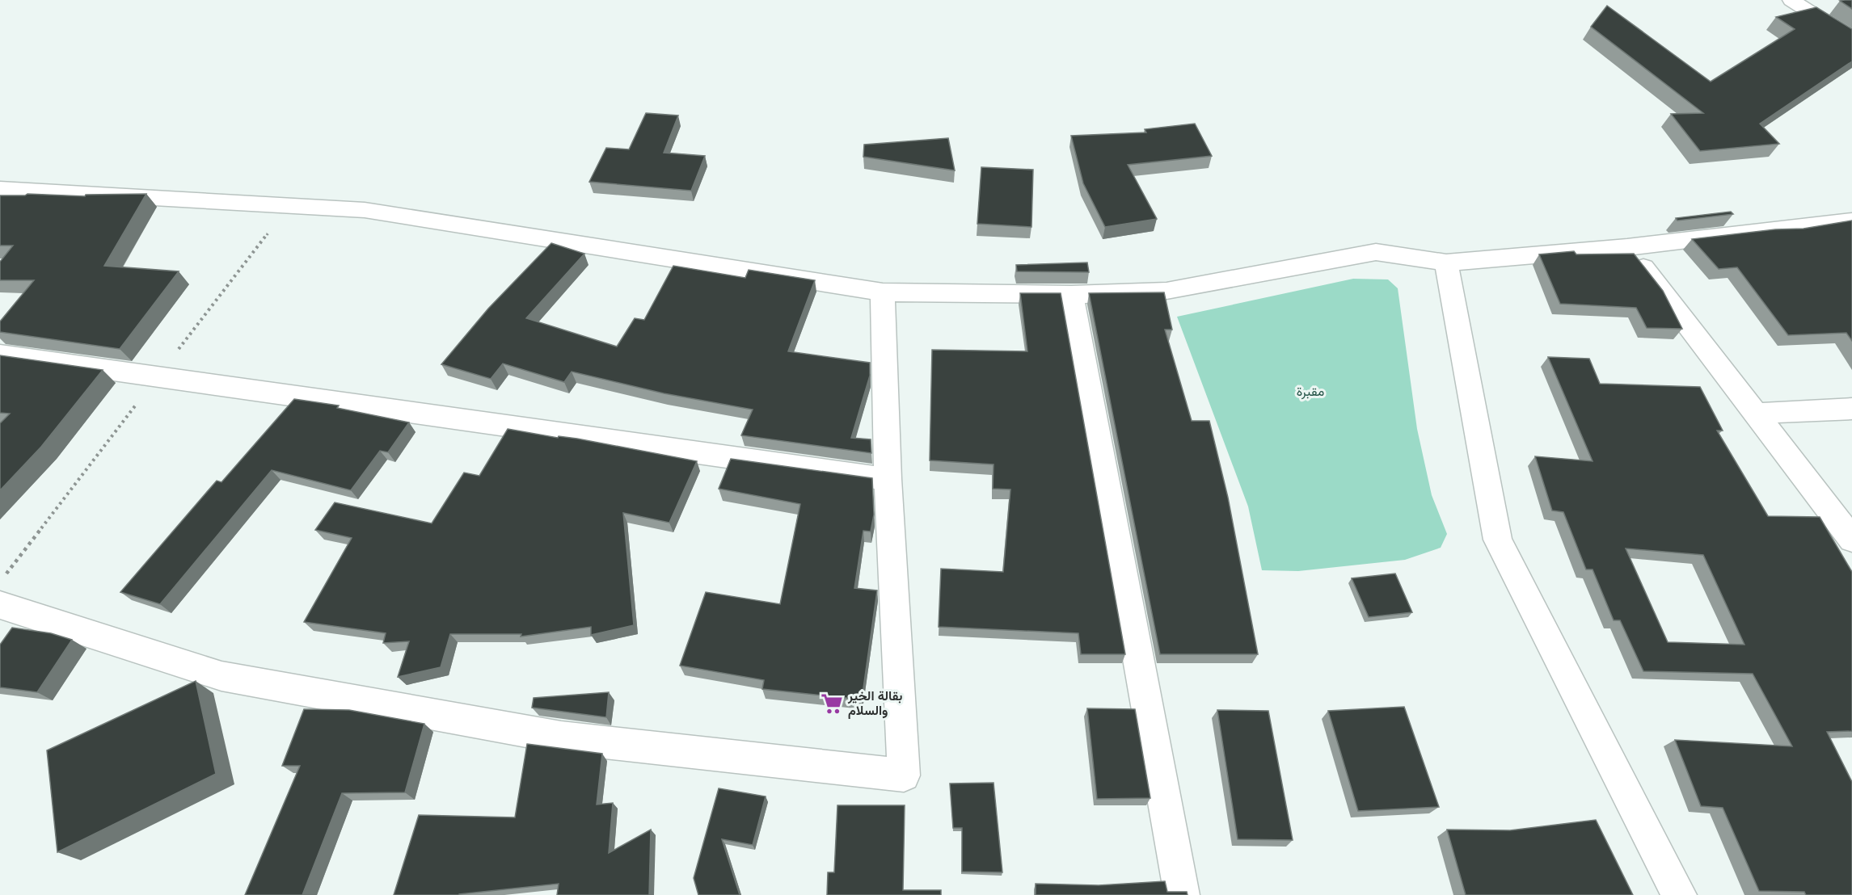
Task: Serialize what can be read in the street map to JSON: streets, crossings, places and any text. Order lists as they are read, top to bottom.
{
  "parks": ["مقبرة"],
  "places": {
    "supermarket": ["بقالة الخير والسلام"]
  }
}
